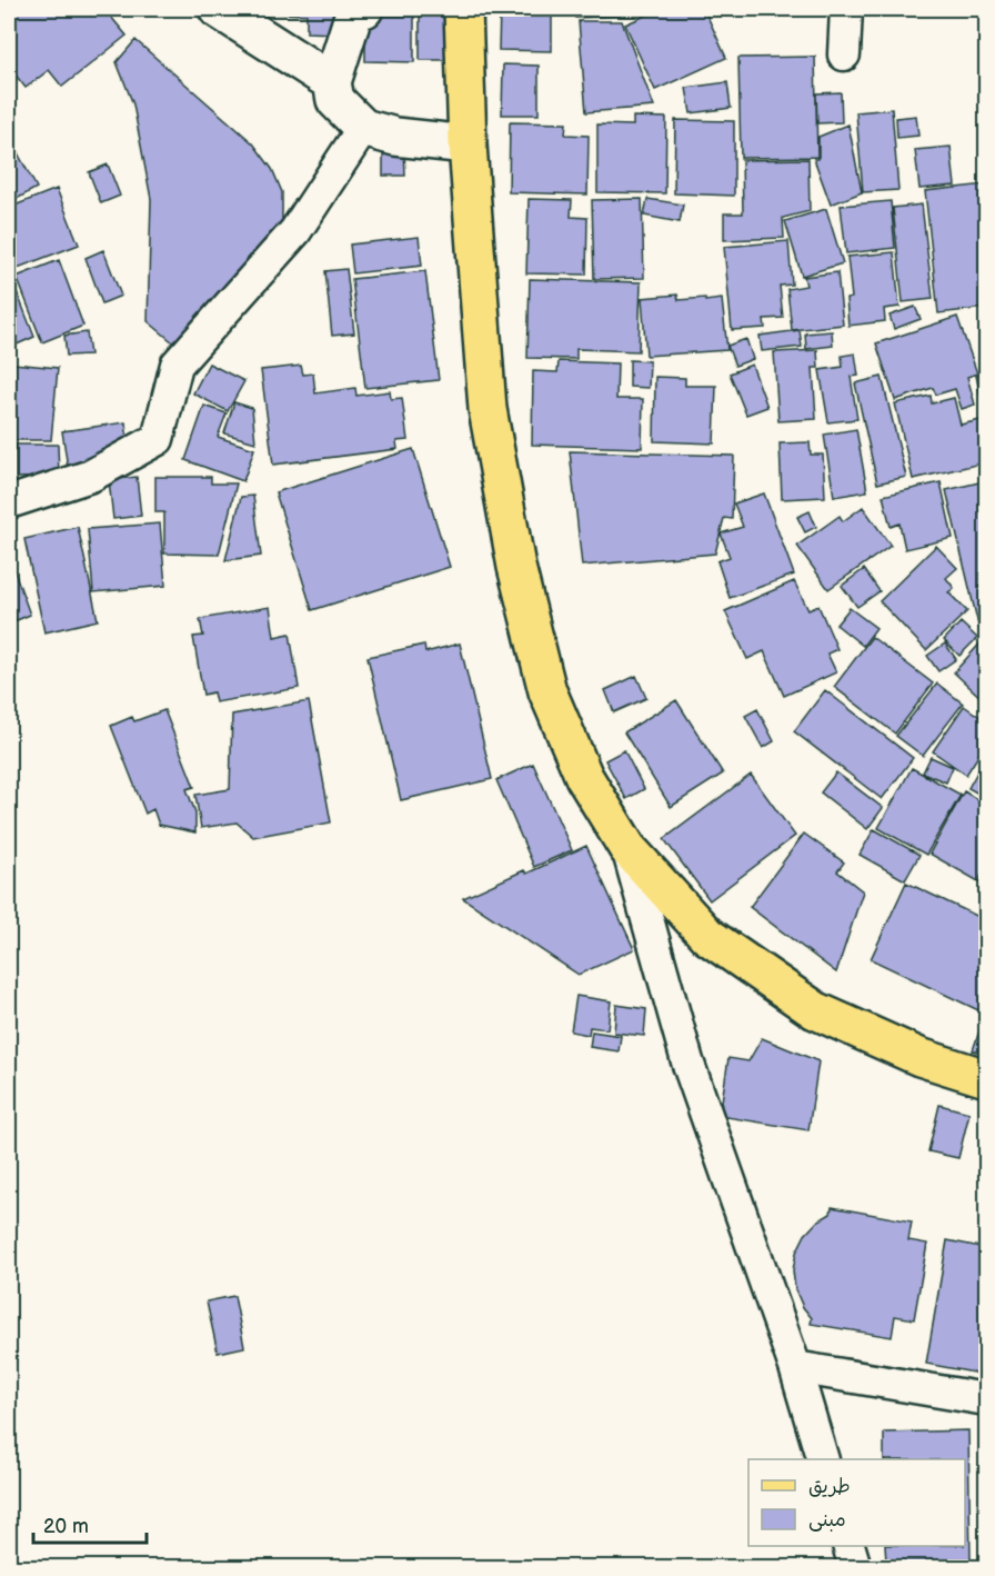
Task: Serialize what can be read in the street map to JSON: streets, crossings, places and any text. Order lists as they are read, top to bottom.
{
  "legend": ["طريق", "مبنى"],
  "scale_bar": "20 m"
}
